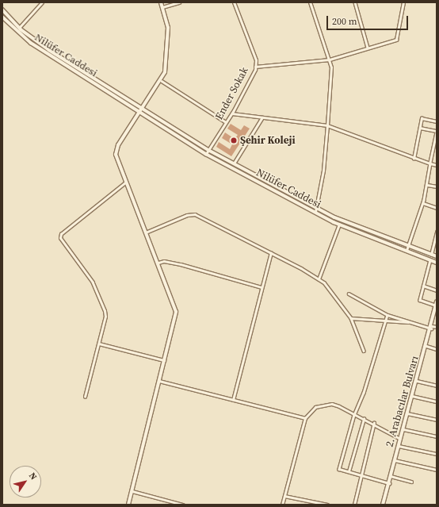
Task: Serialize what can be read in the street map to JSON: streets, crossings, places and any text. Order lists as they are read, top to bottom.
{
  "streets": {
    "street": ["Nilüfer Caddesi", "Ender Sokak", "2. Arabacılar Bulvarı"]
  },
  "crossings": [
    ["Nilüfer Caddesi", "Ender Sokak"]
  ],
  "places": ["Şehir Koleji"],
  "scale_bar": "200 m",
  "north": "top right"
}
